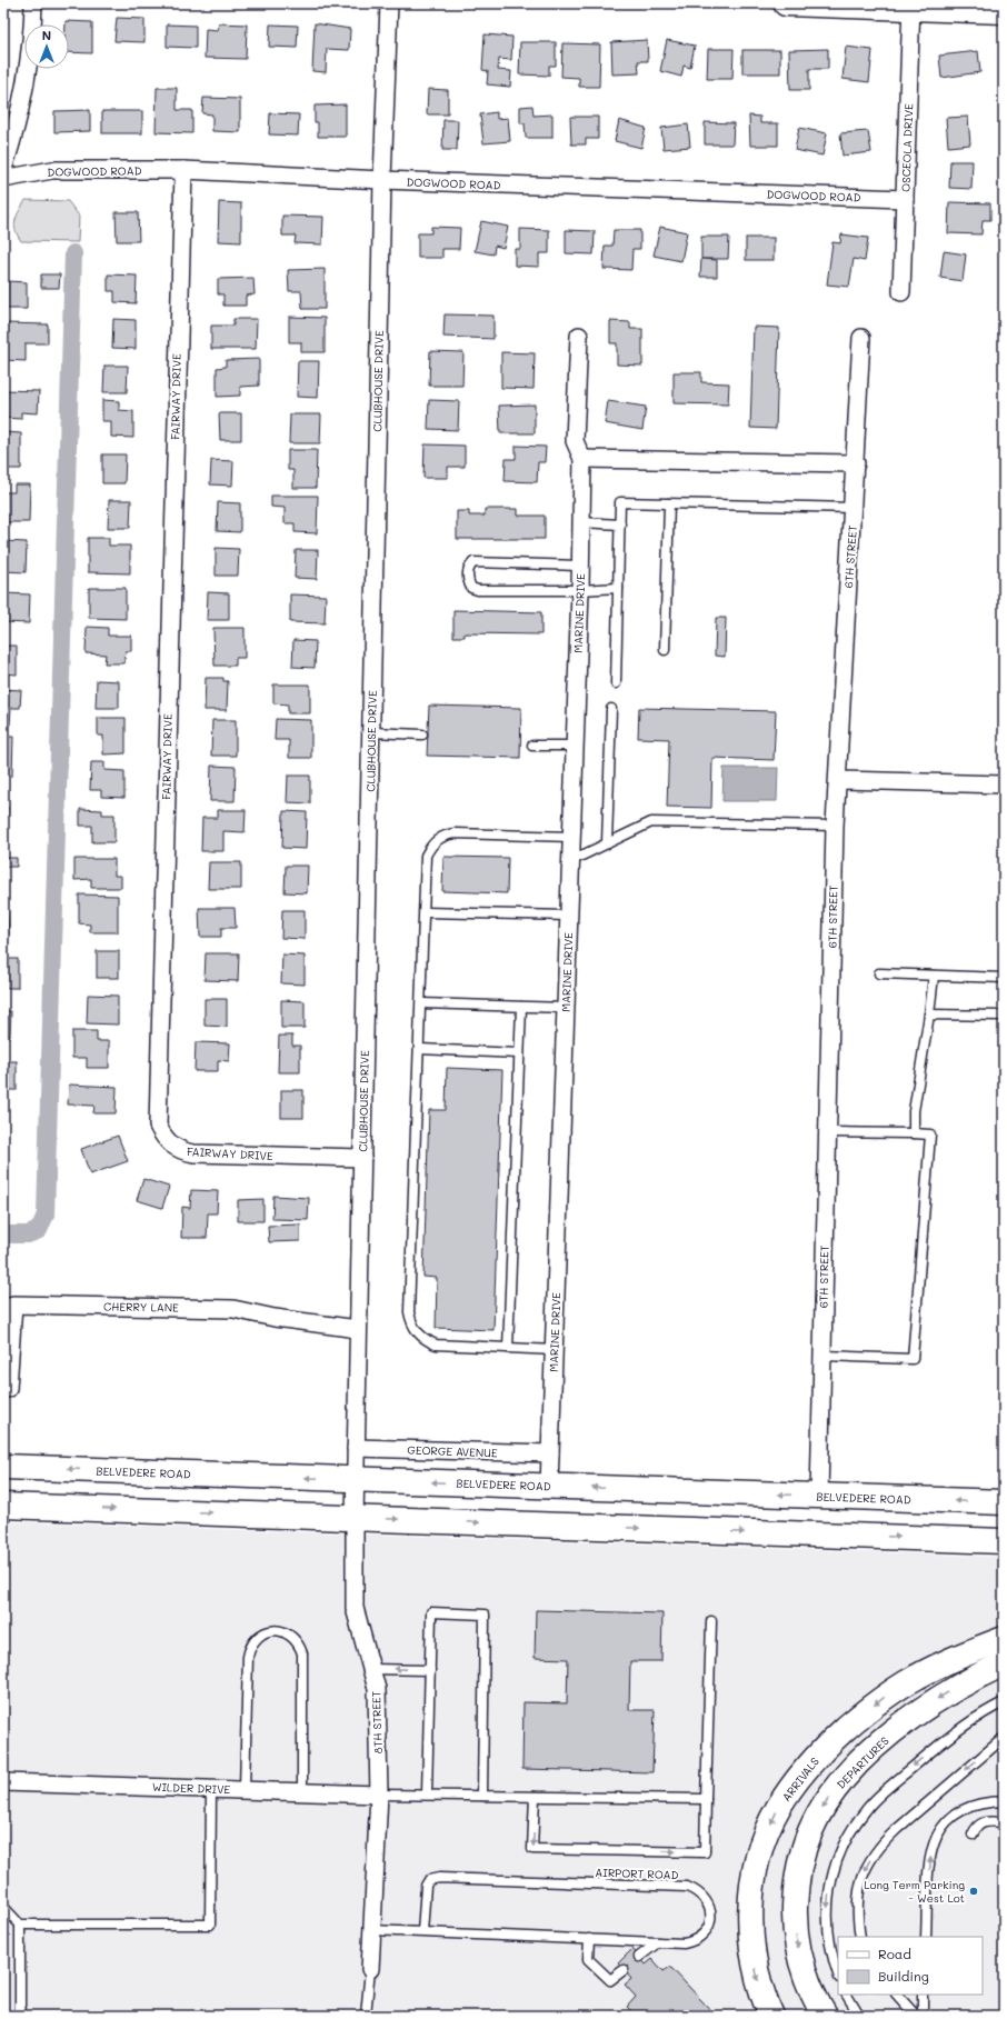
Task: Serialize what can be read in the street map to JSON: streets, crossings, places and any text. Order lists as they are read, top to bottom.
{
  "streets": {
    "main road": ["BELVEDERE ROAD", "DEPARTURES", "ARRIVALS"],
    "street": [
      "OSCEOLA DRIVE",
      "DOGWOOD ROAD",
      "CLUBHOUSE DRIVE",
      "FAIRWAY DRIVE",
      "6TH STREET",
      "MARINE DRIVE",
      "CHERRY LANE",
      "GEORGE AVENUE",
      "8TH STREET",
      "WILDER DRIVE"
    ],
    "lane": ["AIRPORT ROAD"]
  },
  "crossings": [
    ["OSCEOLA DRIVE", "DOGWOOD ROAD"],
    ["DOGWOOD ROAD", "CLUBHOUSE DRIVE"],
    ["DOGWOOD ROAD", "FAIRWAY DRIVE"],
    ["CLUBHOUSE DRIVE", "FAIRWAY DRIVE"],
    ["CLUBHOUSE DRIVE", "CHERRY LANE"],
    ["CLUBHOUSE DRIVE", "GEORGE AVENUE"],
    ["CLUBHOUSE DRIVE", "BELVEDERE ROAD"],
    ["CLUBHOUSE DRIVE", "8TH STREET"],
    ["6TH STREET", "BELVEDERE ROAD"],
    ["MARINE DRIVE", "GEORGE AVENUE"],
    ["MARINE DRIVE", "BELVEDERE ROAD"],
    ["BELVEDERE ROAD", "8TH STREET"],
    ["8TH STREET", "WILDER DRIVE"],
    ["8TH STREET", "AIRPORT ROAD"]
  ],
  "one_way": ["DEPARTURES", "ARRIVALS"],
  "places": ["Long Term Parking - West Lot"],
  "legend": ["Road", "Building"],
  "north": "top"
}
